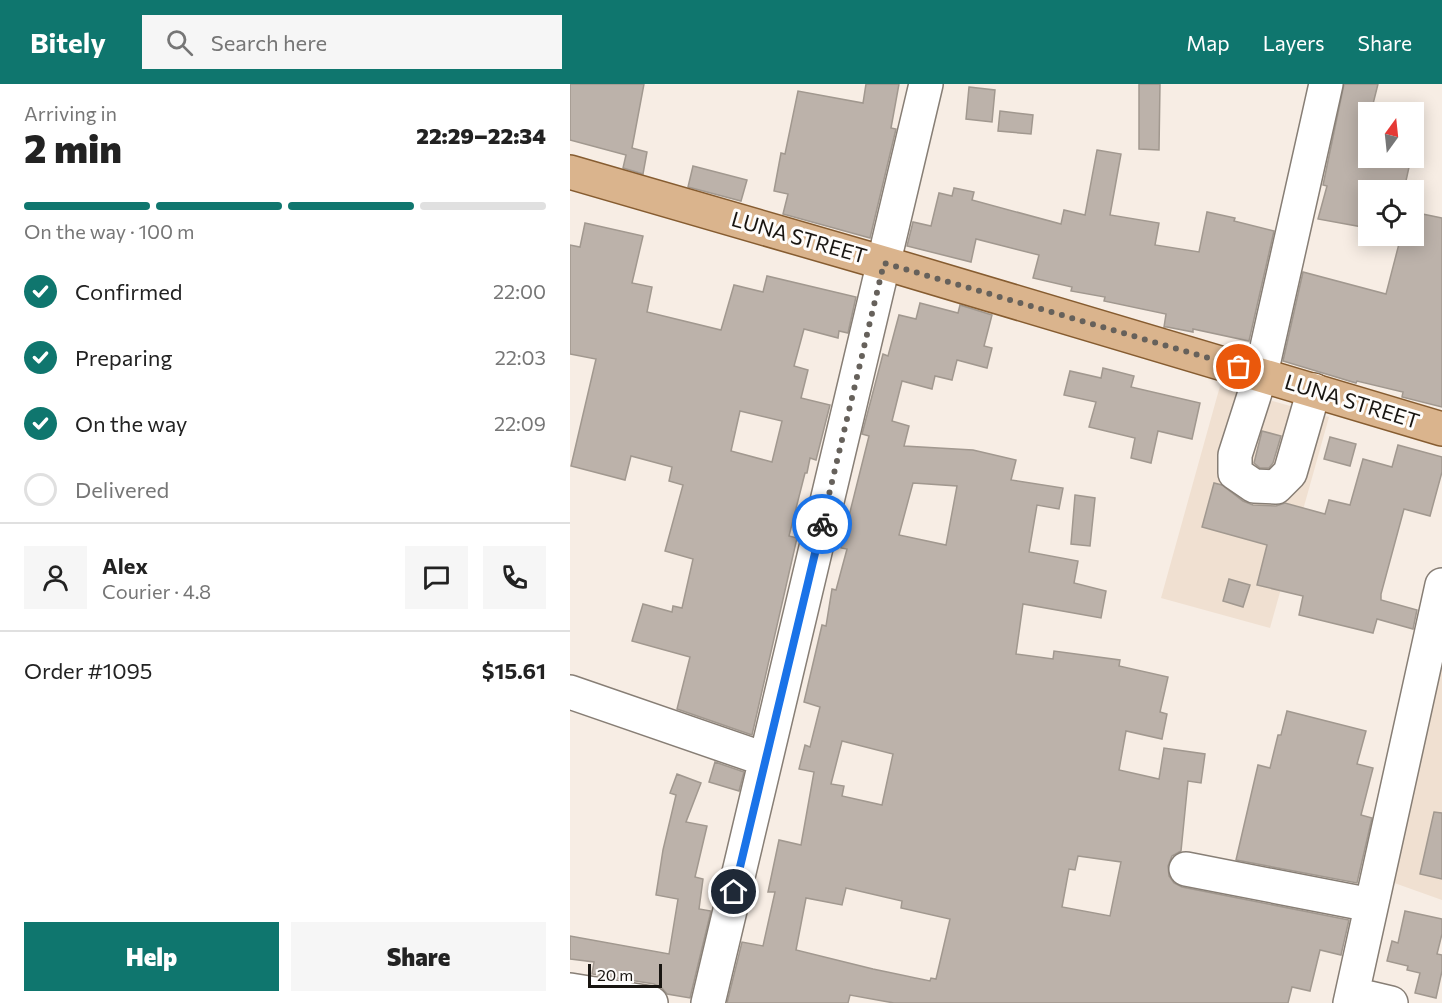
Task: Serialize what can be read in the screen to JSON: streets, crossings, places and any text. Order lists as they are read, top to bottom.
{
  "streets": {
    "main road": ["LUNA STREET"]
  },
  "scale_bar": "20 m",
  "north": "top",
  "page": {
    "header": "Bitely",
    "search": "Search here",
    "nav": ["Map", "Layers", "Share"],
    "heading": ["2 min", "Arriving in", "22:29–22:34"],
    "panel": [
      "Alex",
      "Courier · 4.8",
      "Order #1095",
      "$15.61"
    ],
    "bar": "On the way · 100 m",
    "list": [
      ["Confirmed", "22:00"],
      ["Preparing", "22:03"],
      ["On the way", "22:09"],
      "Delivered"
    ],
    "buttons": ["Help", "Share"],
    "scale": "20 m"
  }
}
